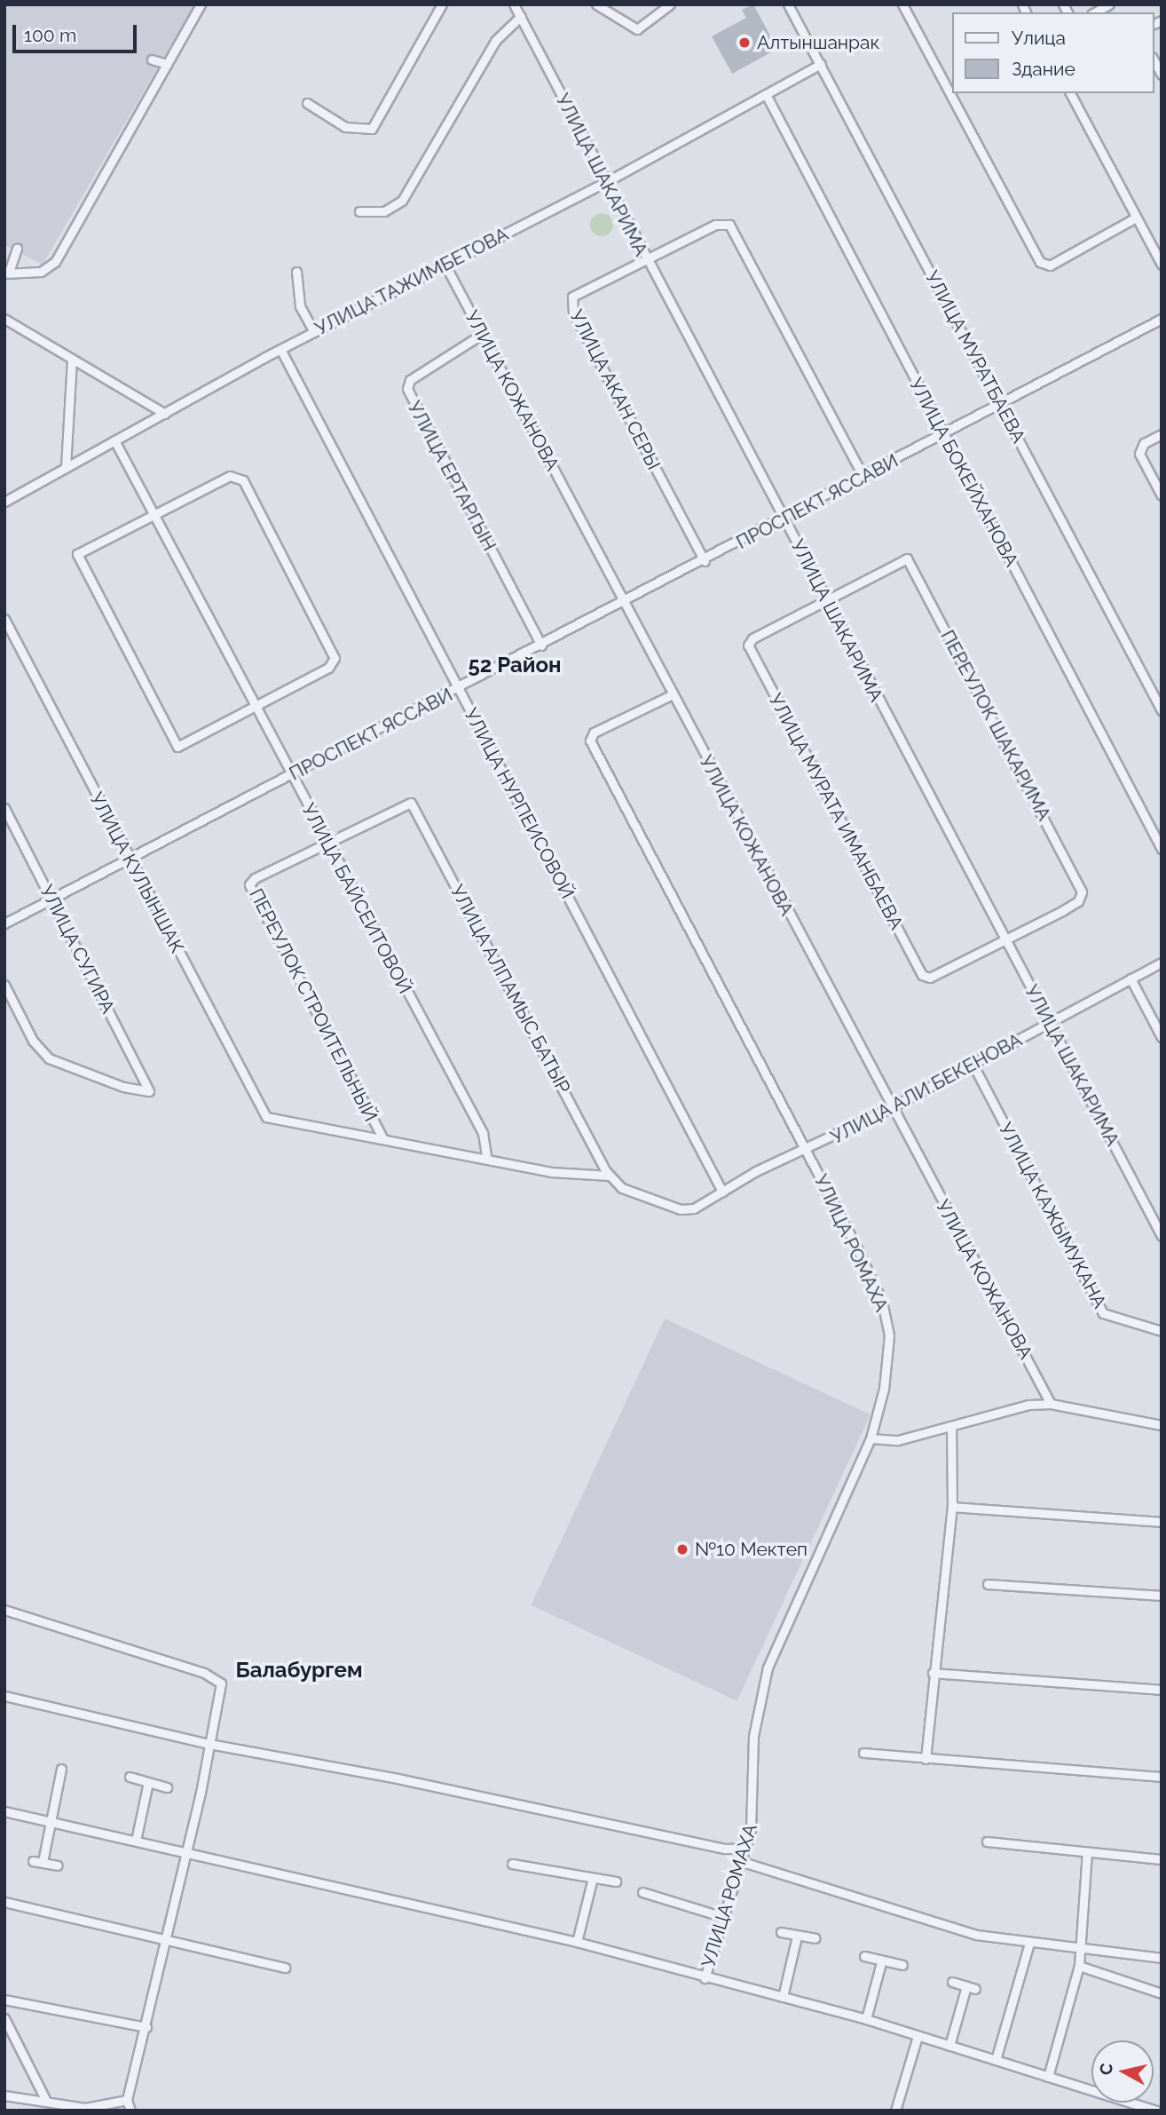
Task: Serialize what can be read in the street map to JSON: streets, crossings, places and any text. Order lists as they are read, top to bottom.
{
  "streets": {
    "street": [
      "УЛИЦА ШАКАРИМА",
      "УЛИЦА ТАЖИМБЕТОВА",
      "УЛИЦА МУРАТБАЕВА",
      "УЛИЦА АКАН СЕРЫ",
      "УЛИЦА КОЖАНОВА",
      "УЛИЦА БОКЕЙХАНОВА",
      "УЛИЦА ЕРТАРГЫН",
      "ПРОСПЕКТ ЯССАВИ",
      "ПЕРЕУЛОК ШАКАРИМА",
      "УЛИЦА НУРПЕИСОВОЙ",
      "УЛИЦА МУРАТА ИМАНБАЕВА",
      "УЛИЦА КУЛЫНШАК",
      "УЛИЦА БАЙСЕИТОВОЙ",
      "УЛИЦА СУГИРА",
      "УЛИЦА АЛПАМЫС БАТЫР",
      "ПЕРЕУЛОК СТРОИТЕЛЬНЫЙ",
      "УЛИЦА АЛИ БЕКЕНОВА",
      "УЛИЦА КАЖЫМУКАНА",
      "УЛИЦА РОМАХА"
    ]
  },
  "crossings": [
    ["УЛИЦА ШАКАРИМА", "УЛИЦА ТАЖИМБЕТОВА"],
    ["УЛИЦА ШАКАРИМА", "УЛИЦА АКАН СЕРЫ"],
    ["УЛИЦА ШАКАРИМА", "ПРОСПЕКТ ЯССАВИ"],
    ["УЛИЦА ШАКАРИМА", "ПЕРЕУЛОК ШАКАРИМА"],
    ["УЛИЦА ШАКАРИМА", "УЛИЦА МУРАТА ИМАНБАЕВА"],
    ["УЛИЦА ШАКАРИМА", "УЛИЦА АЛИ БЕКЕНОВА"],
    ["УЛИЦА ТАЖИМБЕТОВА", "УЛИЦА МУРАТБАЕВА"],
    ["УЛИЦА ТАЖИМБЕТОВА", "УЛИЦА КОЖАНОВА"],
    ["УЛИЦА ТАЖИМБЕТОВА", "УЛИЦА БОКЕЙХАНОВА"],
    ["УЛИЦА ТАЖИМБЕТОВА", "УЛИЦА НУРПЕИСОВОЙ"],
    ["УЛИЦА ТАЖИМБЕТОВА", "УЛИЦА БАЙСЕИТОВОЙ"],
    ["УЛИЦА МУРАТБАЕВА", "ПРОСПЕКТ ЯССАВИ"],
    ["УЛИЦА АКАН СЕРЫ", "ПРОСПЕКТ ЯССАВИ"],
    ["УЛИЦА КОЖАНОВА", "УЛИЦА ЕРТАРГЫН"],
    ["УЛИЦА КОЖАНОВА", "ПРОСПЕКТ ЯССАВИ"],
    ["УЛИЦА КОЖАНОВА", "УЛИЦА АЛИ БЕКЕНОВА"],
    ["УЛИЦА КОЖАНОВА", "УЛИЦА РОМАХА"],
    ["УЛИЦА БОКЕЙХАНОВА", "ПРОСПЕКТ ЯССАВИ"],
    ["УЛИЦА ЕРТАРГЫН", "ПРОСПЕКТ ЯССАВИ"],
    ["ПРОСПЕКТ ЯССАВИ", "УЛИЦА НУРПЕИСОВОЙ"],
    ["ПРОСПЕКТ ЯССАВИ", "УЛИЦА КУЛЫНШАК"],
    ["ПРОСПЕКТ ЯССАВИ", "УЛИЦА БАЙСЕИТОВОЙ"],
    ["ПРОСПЕКТ ЯССАВИ", "УЛИЦА СУГИРА"],
    ["ПЕРЕУЛОК ШАКАРИМА", "УЛИЦА МУРАТА ИМАНБАЕВА"],
    ["УЛИЦА НУРПЕИСОВОЙ", "УЛИЦА АЛИ БЕКЕНОВА"],
    ["УЛИЦА КУЛЫНШАК", "ПЕРЕУЛОК СТРОИТЕЛЬНЫЙ"],
    ["УЛИЦА БАЙСЕИТОВОЙ", "УЛИЦА АЛПАМЫС БАТЫР"],
    ["УЛИЦА БАЙСЕИТОВОЙ", "ПЕРЕУЛОК СТРОИТЕЛЬНЫЙ"],
    ["УЛИЦА АЛПАМЫС БАТЫР", "ПЕРЕУЛОК СТРОИТЕЛЬНЫЙ"],
    ["УЛИЦА АЛПАМЫС БАТЫР", "УЛИЦА АЛИ БЕКЕНОВА"],
    ["УЛИЦА АЛИ БЕКЕНОВА", "УЛИЦА КАЖЫМУКАНА"],
    ["УЛИЦА АЛИ БЕКЕНОВА", "УЛИЦА РОМАХА"]
  ],
  "districts": ["52 Район", "Балабургем"],
  "places": ["Алтыншанрак", "№10 Мектеп"],
  "legend": ["Улица", "Здание"],
  "scale_bar": "100 m",
  "north": "left"
}
